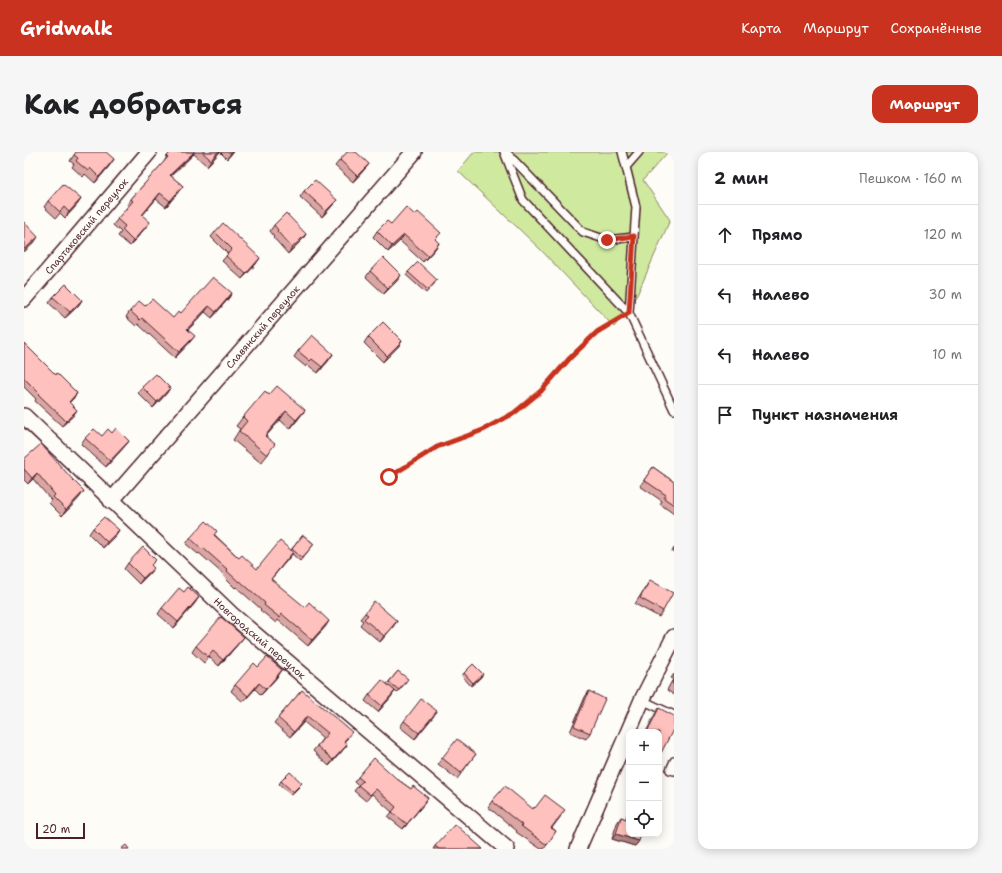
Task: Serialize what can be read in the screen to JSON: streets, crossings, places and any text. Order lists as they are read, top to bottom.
{
  "streets": {
    "street": ["Спартаковский переулок", "Славянский переулок", "Новгородский переулок"]
  },
  "crossings": [
    ["Славянский переулок", "Новгородский переулок"]
  ],
  "scale_bar": "20 m",
  "page": {
    "header": "Gridwalk",
    "nav": ["Карта", "Маршрут", "Сохранённые"],
    "title": "Как добраться",
    "buttons": "Маршрут",
    "heading": ["2 мин", "Пешком · 160 m"],
    "list": [
      ["Прямо", "120 m"],
      ["Налево", "30 m"],
      ["Налево", "10 m"],
      "Пункт назначения"
    ],
    "map_buttons": ["+", "−"],
    "scale": "20 m"
  }
}
